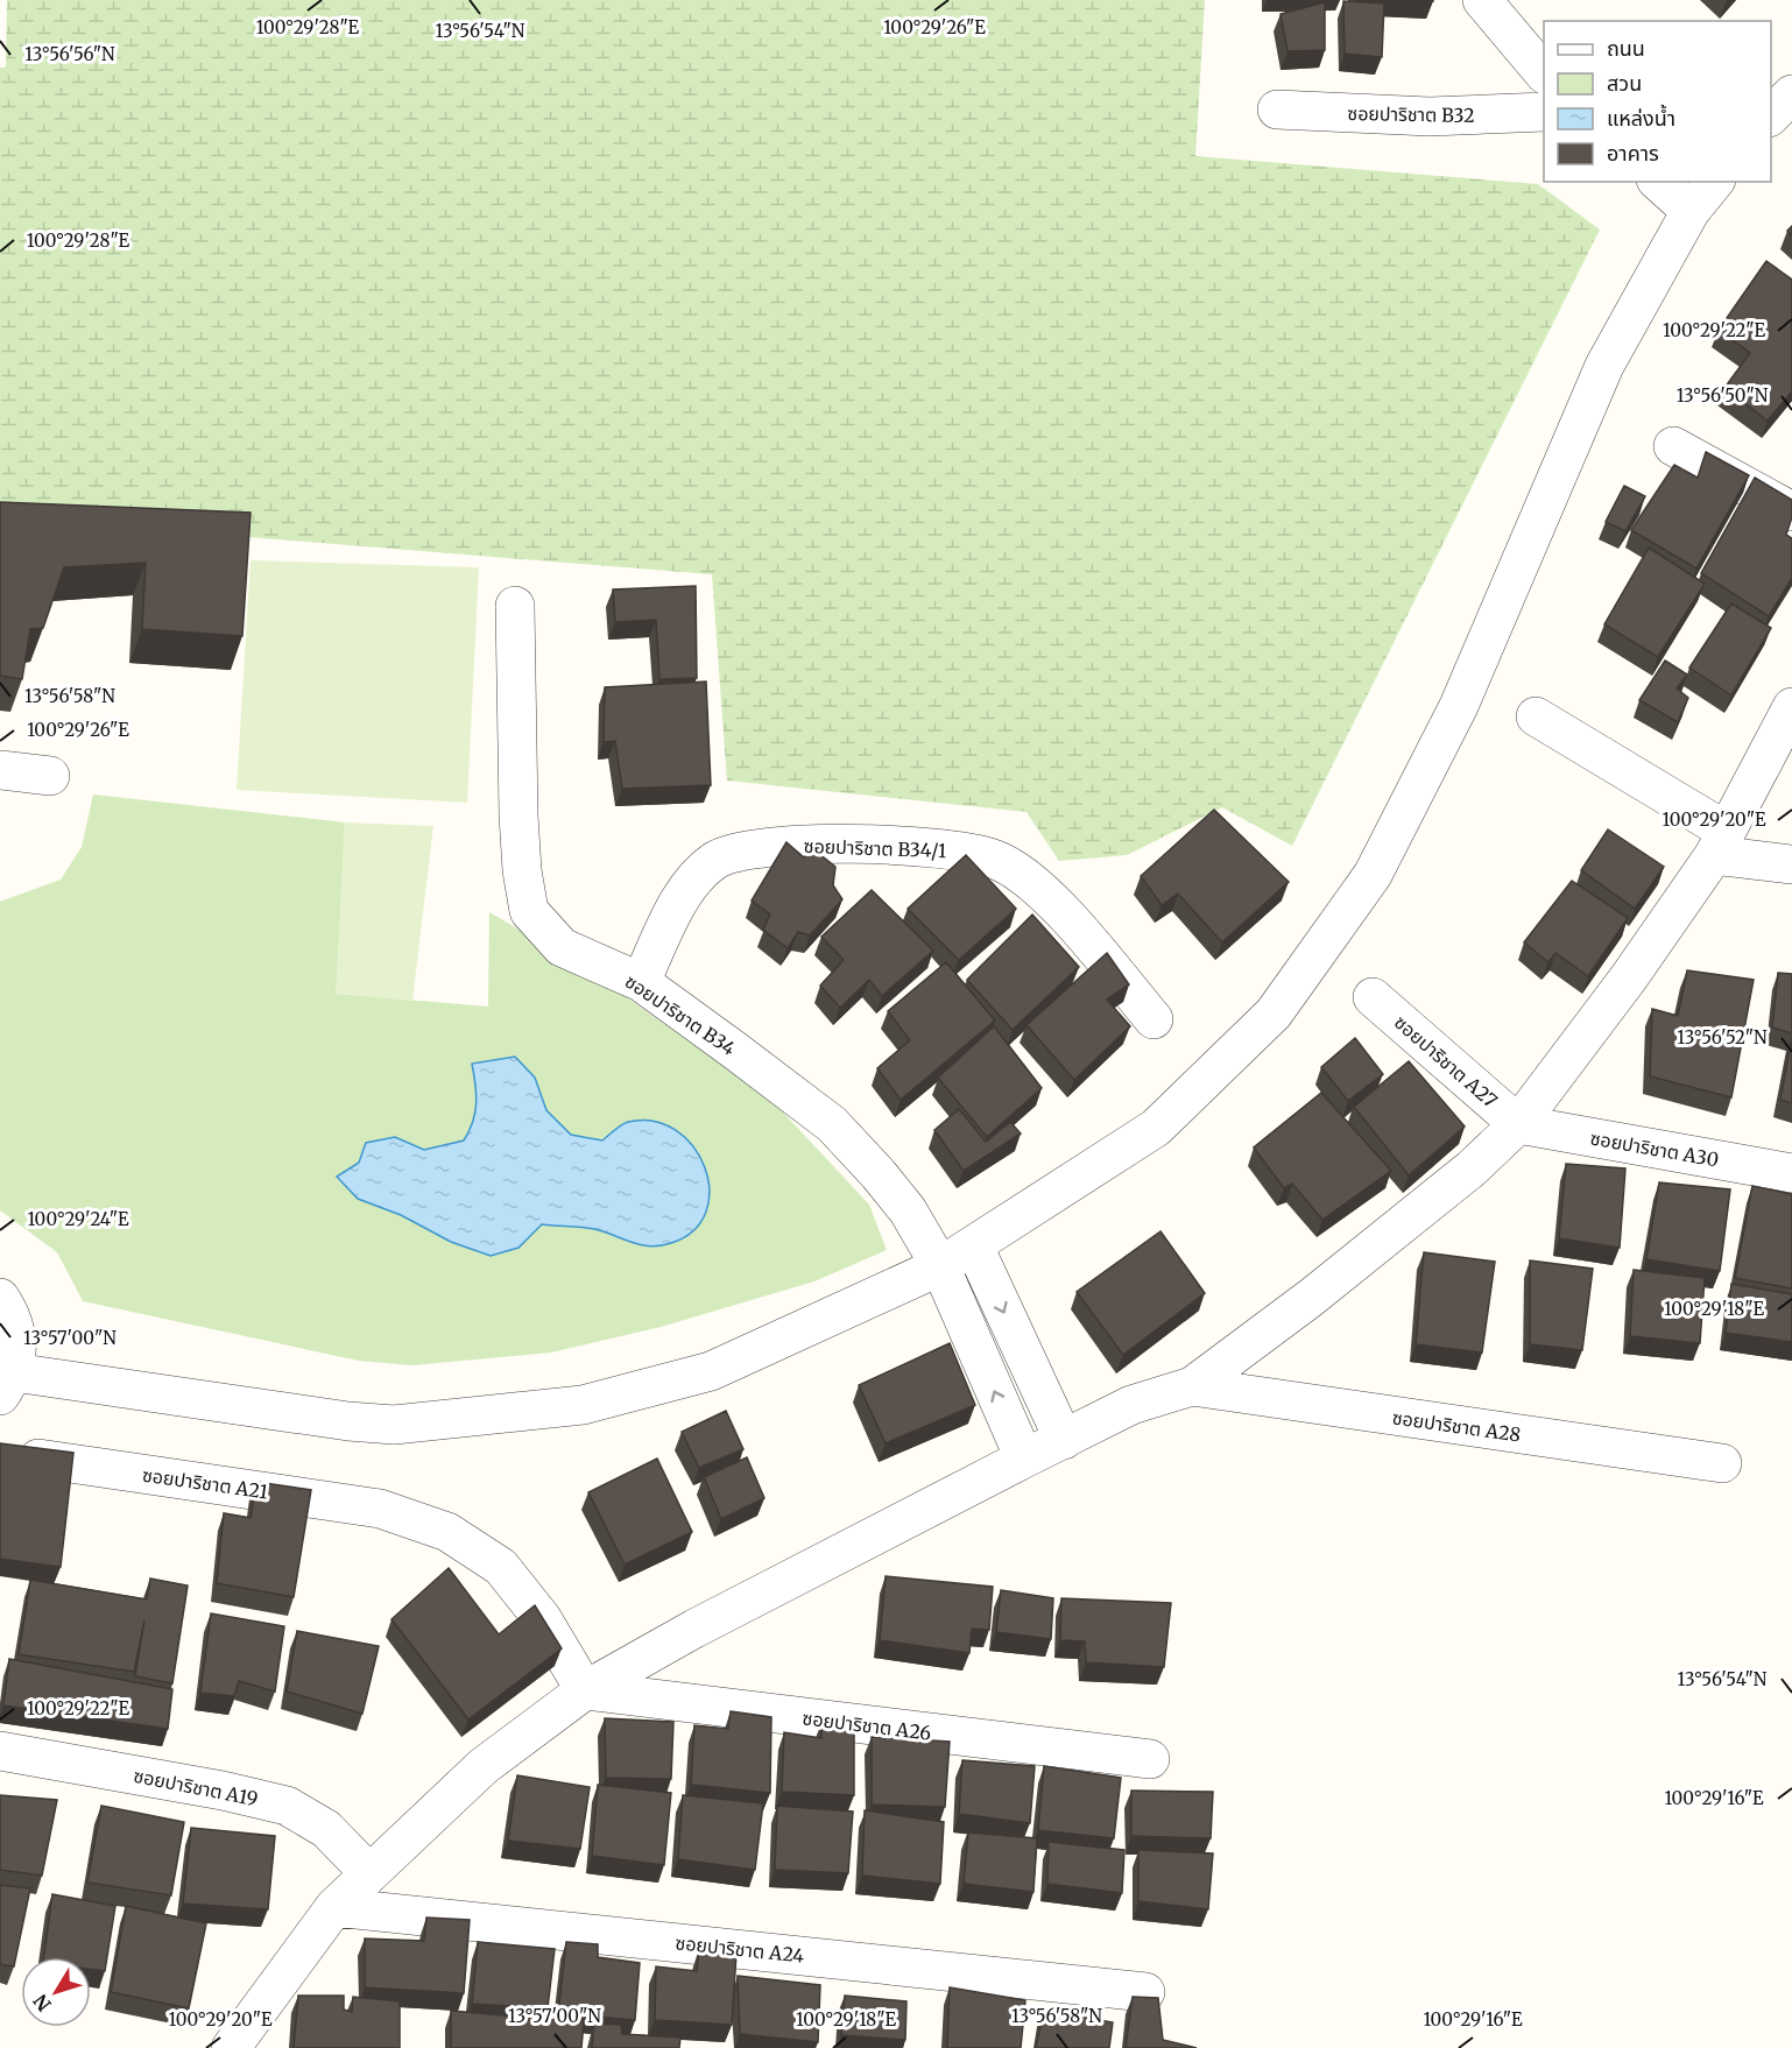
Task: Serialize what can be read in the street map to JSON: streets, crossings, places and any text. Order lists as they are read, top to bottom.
{
  "streets": {
    "street": [
      "ซอยปาริชาต B32",
      "ซอยปาริชาต B34/1",
      "ซอยปาริชาต B34",
      "ซอยปาริชาต A27",
      "ซอยปาริชาต A30",
      "ซอยปาริชาต A28",
      "ซอยปาริชาต A21",
      "ซอยปาริชาต A26",
      "ซอยปาริชาต A19",
      "ซอยปาริชาต A24"
    ]
  },
  "crossings": [
    ["ซอยปาริชาต B34/1", "ซอยปาริชาต B34"],
    ["ซอยปาริชาต A27", "ซอยปาริชาต A30"],
    ["ซอยปาริชาต A21", "ซอยปาริชาต A26"]
  ],
  "legend": [
    "ถนน",
    "สวน",
    "แหล่งน้ำ",
    "อาคาร"
  ],
  "north": "bottom left",
  "coordinates": [
    "100°29'28\"E",
    "100°29'26\"E",
    "13°56'54\"N",
    "13°56'56\"N",
    "100°29'22\"E",
    "13°56'50\"N",
    "13°56'58\"N",
    "100°29'20\"E",
    "13°56'52\"N",
    "100°29'24\"E",
    "100°29'18\"E",
    "13°57'00\"N",
    "100°29'16\"E"
  ]
}
